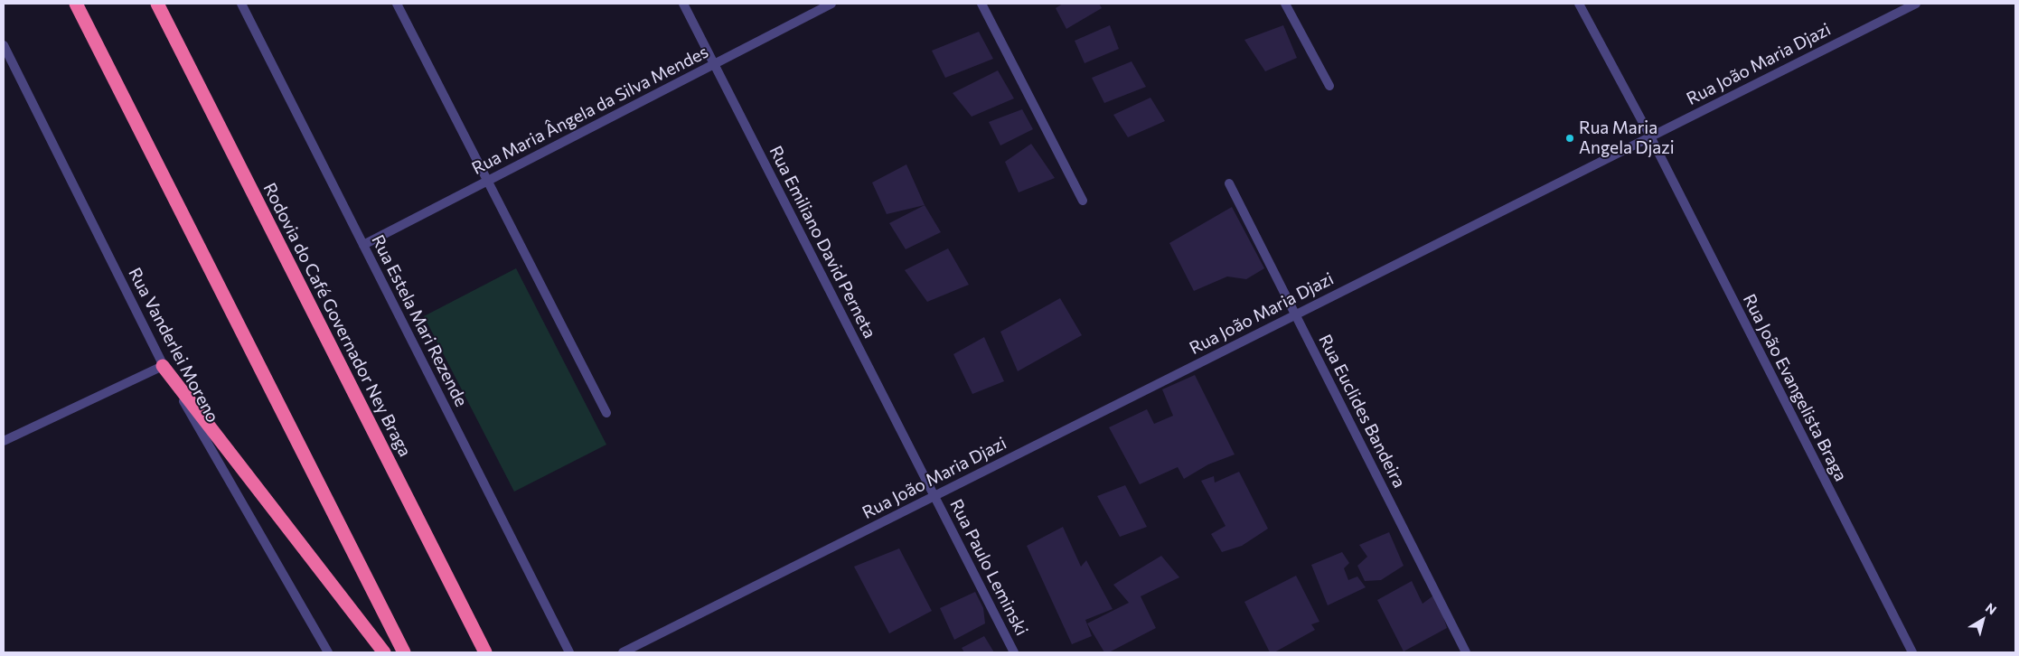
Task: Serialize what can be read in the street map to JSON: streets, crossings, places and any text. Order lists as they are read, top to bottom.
{
  "streets": {
    "highway": ["Rodovia do Café Governador Ney Braga"],
    "street": [
      "Rua João Maria Djazi",
      "Rua Maria Ângela da Silva Mendes",
      "Rua Emiliano David Perneta",
      "Rua Estela Mari Rezende",
      "Rua Vanderlei Moreno",
      "Rua João Evangelista Braga",
      "Rua Euclides Bandeira",
      "Rua Paulo Leminski"
    ]
  },
  "crossings": [
    ["Rua João Maria Djazi", "Rua Emiliano David Perneta"],
    ["Rua João Maria Djazi", "Rua João Evangelista Braga"],
    ["Rua João Maria Djazi", "Rua Euclides Bandeira"],
    ["Rua João Maria Djazi", "Rua Paulo Leminski"],
    ["Rua Maria Ângela da Silva Mendes", "Rua Emiliano David Perneta"],
    ["Rua Maria Ângela da Silva Mendes", "Rua Estela Mari Rezende"],
    ["Rua Emiliano David Perneta", "Rua Paulo Leminski"]
  ],
  "places": ["Rua Maria Angela Djazi"],
  "north": "top right"
}
